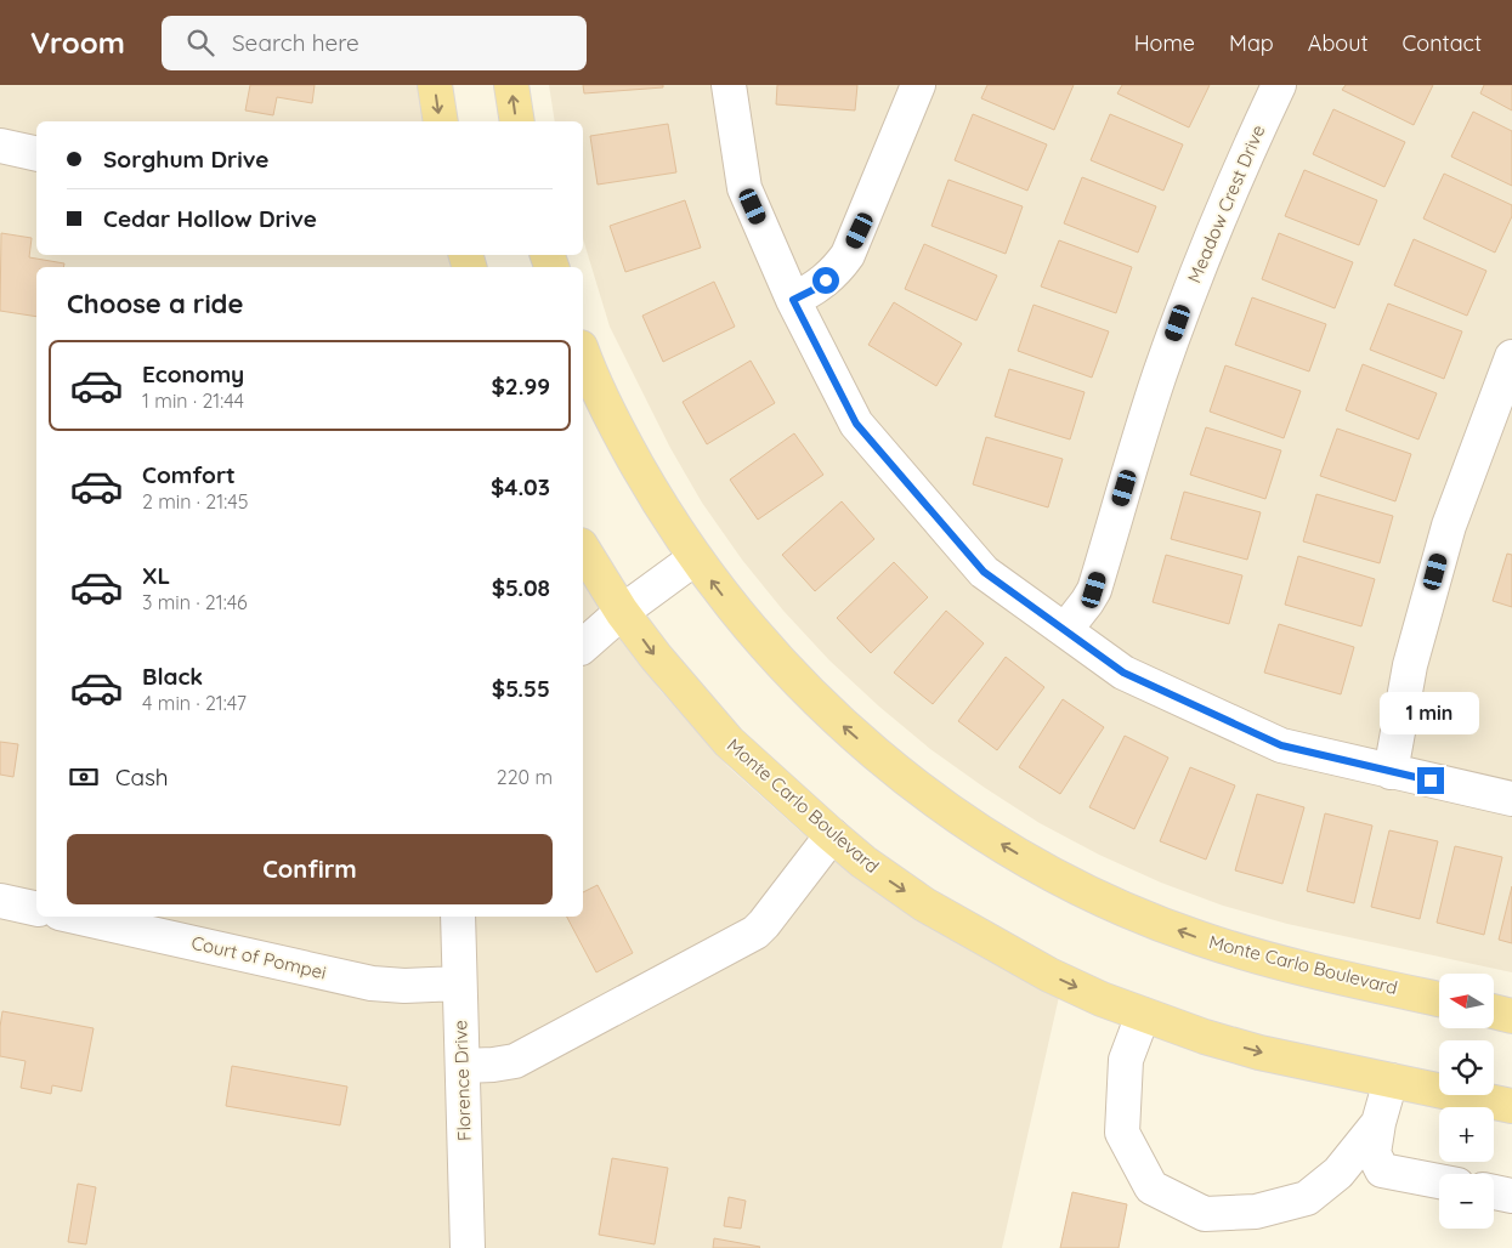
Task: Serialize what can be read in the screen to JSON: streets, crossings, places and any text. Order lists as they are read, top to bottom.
{
  "streets": {
    "main road": ["Monte Carlo Boulevard"],
    "street": ["Meadow Crest Drive", "Court of Pompei", "Florence Drive"]
  },
  "crossings": [
    ["Court of Pompei", "Florence Drive"]
  ],
  "north": "left",
  "page": {
    "header": "Vroom",
    "search": "Search here",
    "nav": [
      "Home",
      "Map",
      "About",
      "Contact"
    ],
    "banner": ["Sorghum Drive", "Cedar Hollow Drive"],
    "heading": "Choose a ride",
    "list": [
      {
        "name": "Economy",
        "note": "1 min · 21:44",
        "value": "$2.99"
      },
      {
        "name": "Comfort",
        "note": "2 min · 21:45",
        "value": "$4.03"
      },
      {
        "name": "XL",
        "note": "3 min · 21:46",
        "value": "$5.08"
      },
      {
        "name": "Black",
        "note": "4 min · 21:47",
        "value": "$5.55"
      }
    ],
    "bubble": "1 min",
    "pay": ["Cash", "220 m"],
    "buttons": "Confirm",
    "map_buttons": ["+", "−"]
  }
}
